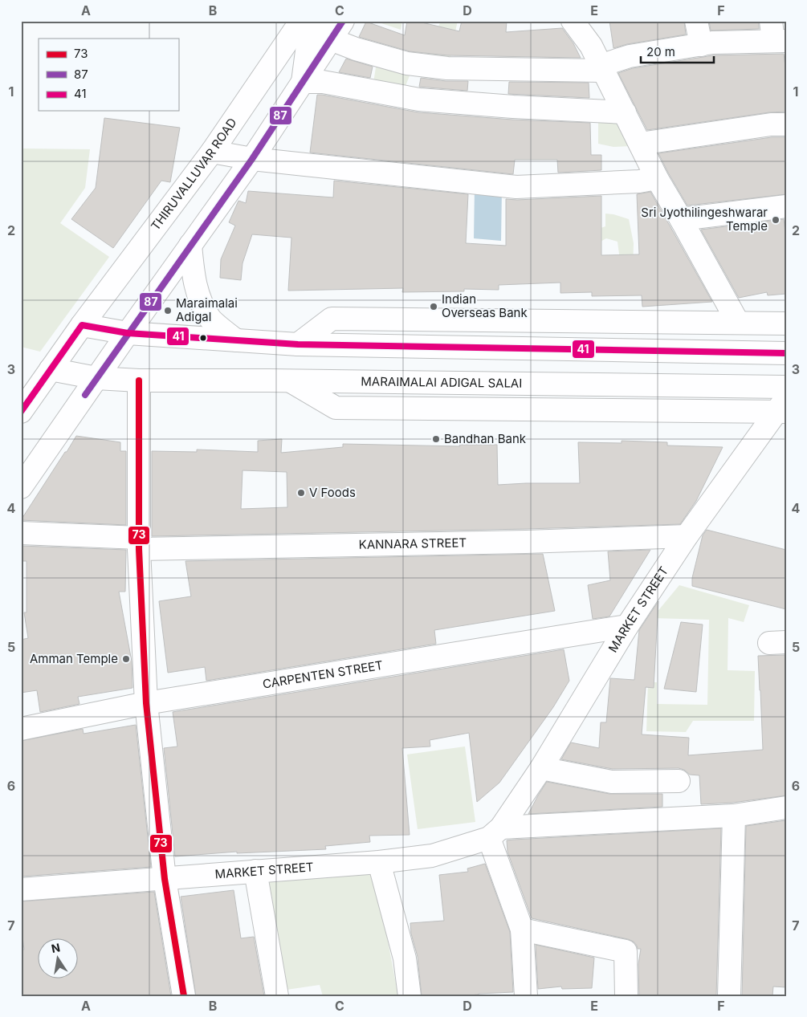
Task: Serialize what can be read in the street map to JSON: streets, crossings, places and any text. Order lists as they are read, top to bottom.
{
  "streets": {
    "street": [
      "THIRUVALLUVAR ROAD",
      "MARAIMALAI ADIGAL SALAI",
      "KANNARA STREET",
      "MARKET STREET",
      "CARPENTEN STREET"
    ]
  },
  "crossings": [
    ["KANNARA STREET", "MARKET STREET"],
    ["MARKET STREET", "CARPENTEN STREET"]
  ],
  "places": [
    "Sri Jyothilingeshwarar Temple",
    "Indian Overseas Bank",
    "Maraimalai Adigal",
    "Bandhan Bank",
    "V Foods",
    "Amman Temple"
  ],
  "lines": ["transit line 87", "transit line 41", "transit line 73"],
  "legend": ["73", "87", "41"],
  "scale_bar": "20 m",
  "north": "top",
  "grid": {
    "columns": [
      "A",
      "B",
      "C",
      "D",
      "E",
      "F"
    ],
    "rows": [
      "1",
      "2",
      "3",
      "4",
      "5",
      "6",
      "7"
    ]
  }
}
